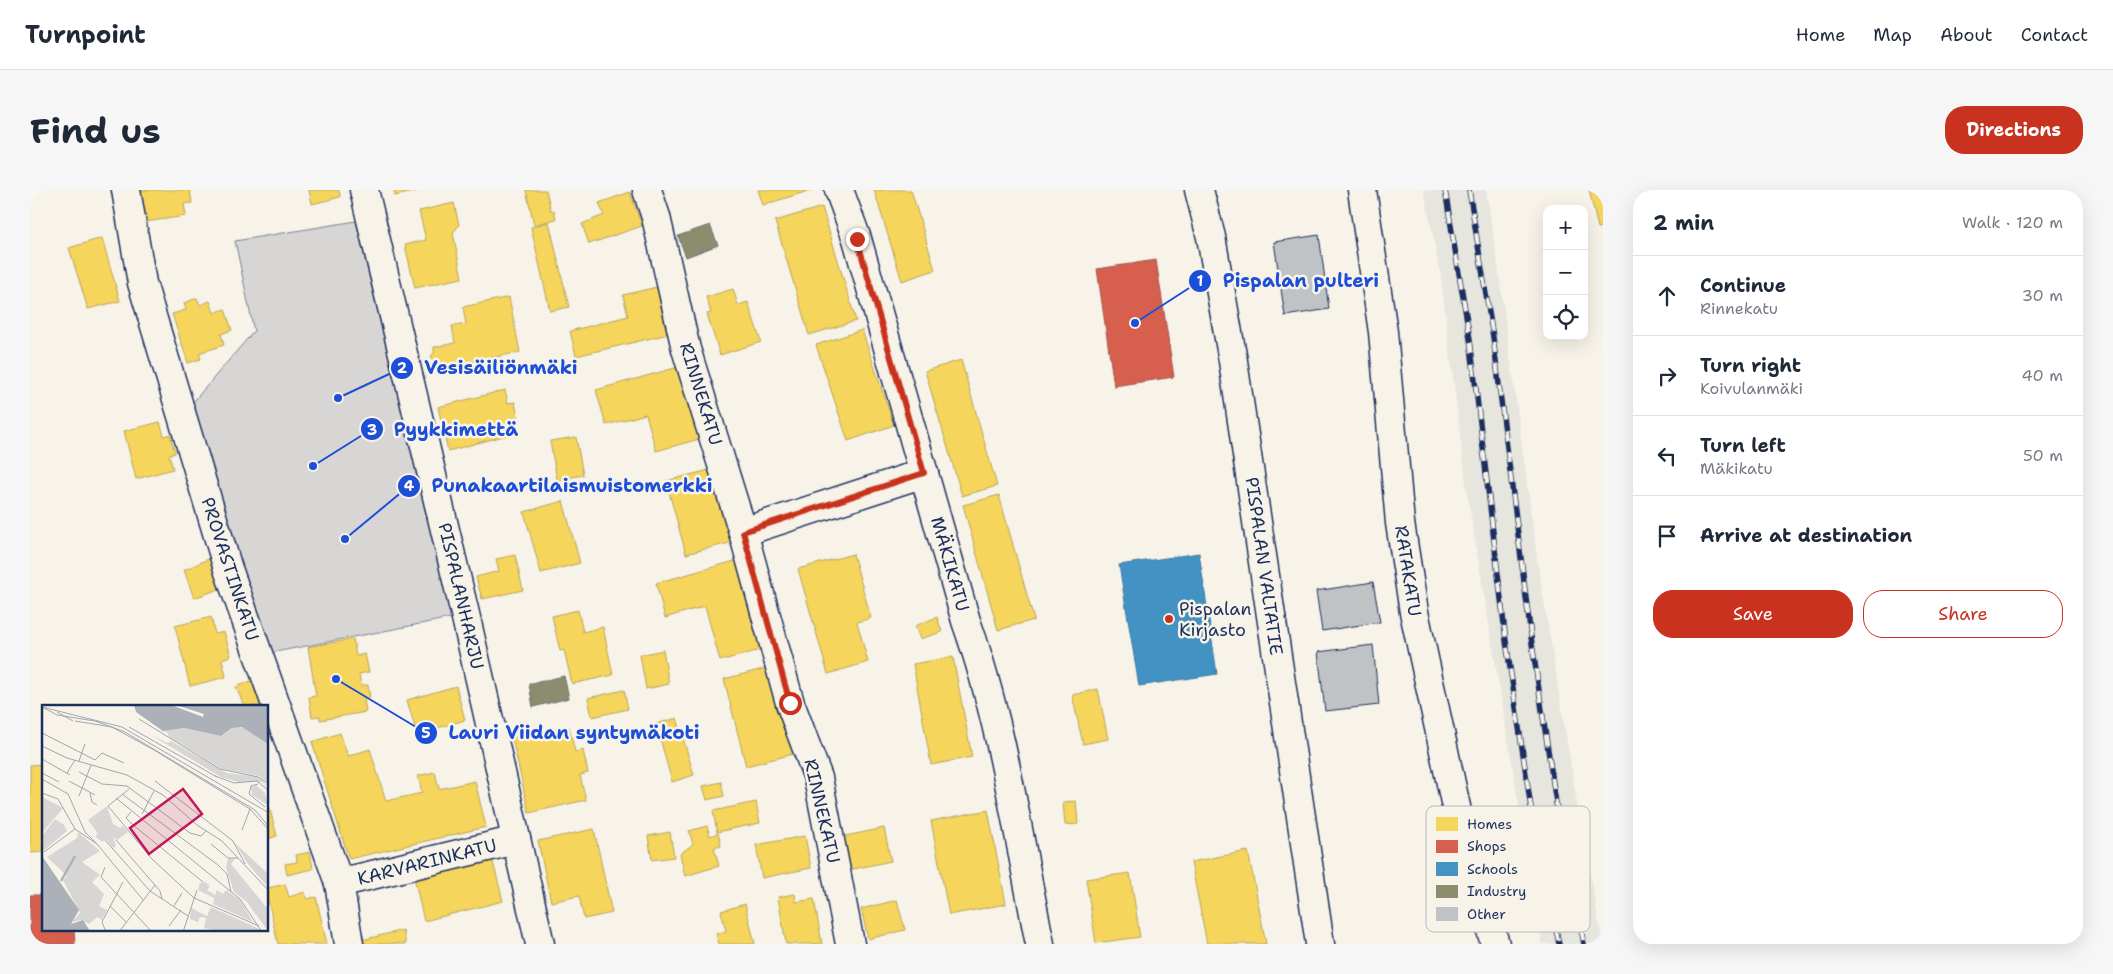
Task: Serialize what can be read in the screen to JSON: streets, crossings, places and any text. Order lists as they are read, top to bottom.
{
  "streets": {
    "street": [
      "RINNEKATU",
      "MÄKIKATU",
      "PISPALAN VALTATIE",
      "PROVASTINKATU",
      "RATAKATU",
      "PISPALANHARJU",
      "KARVARINKATU"
    ]
  },
  "crossings": [
    ["PROVASTINKATU", "KARVARINKATU"],
    ["PISPALANHARJU", "KARVARINKATU"]
  ],
  "places": [
    "Pispalan pulteri",
    "Vesisäiliönmäki",
    "Pyykkimettä",
    "Punakaartilaismuistomerkki",
    "Pispalan Kirjasto",
    "Lauri Viidan syntymäkoti"
  ],
  "legend": [
    "Homes",
    "Shops",
    "Schools",
    "Industry",
    "Other"
  ],
  "page": {
    "header": "Turnpoint",
    "nav": [
      "Home",
      "Map",
      "About",
      "Contact"
    ],
    "buttons": [
      "Directions",
      ["Save", "Share"]
    ],
    "title": "Find us",
    "heading": ["2 min", "Walk · 120 m"],
    "map_buttons": ["+", "−"],
    "list": [
      ["Continue", "Rinnekatu", "30 m"],
      ["Turn right", "Koivulanmäki", "40 m"],
      ["Turn left", "Mäkikatu", "50 m"],
      "Arrive at destination"
    ]
  }
}
